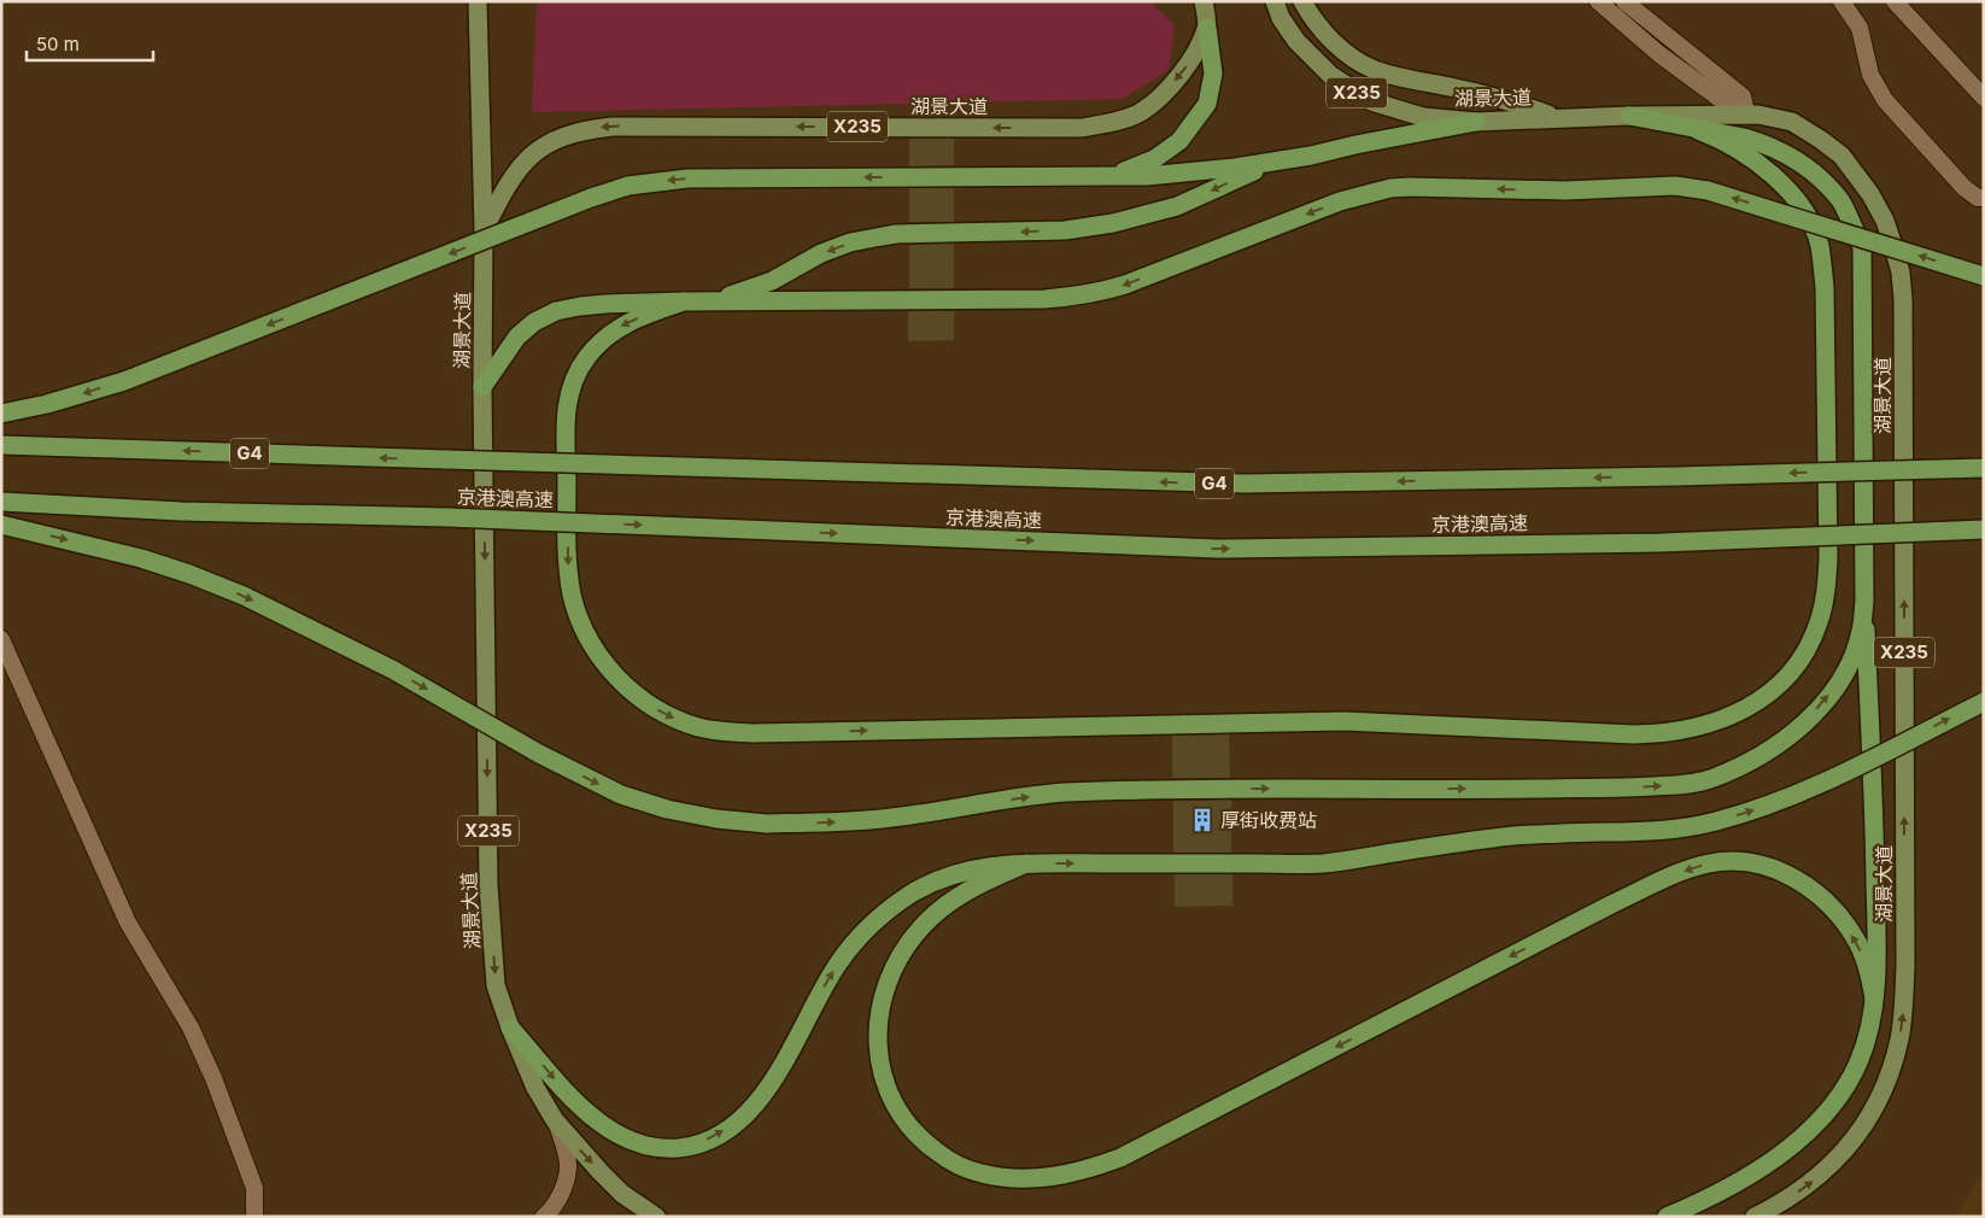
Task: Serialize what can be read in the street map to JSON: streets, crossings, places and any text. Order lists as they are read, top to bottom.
{
  "streets": {
    "highway": ["G4", "京港澳高速"],
    "main road": ["X235", "湖景大道"]
  },
  "places": {
    "building": ["厚街收费站"]
  },
  "scale_bar": "50 m"
}
